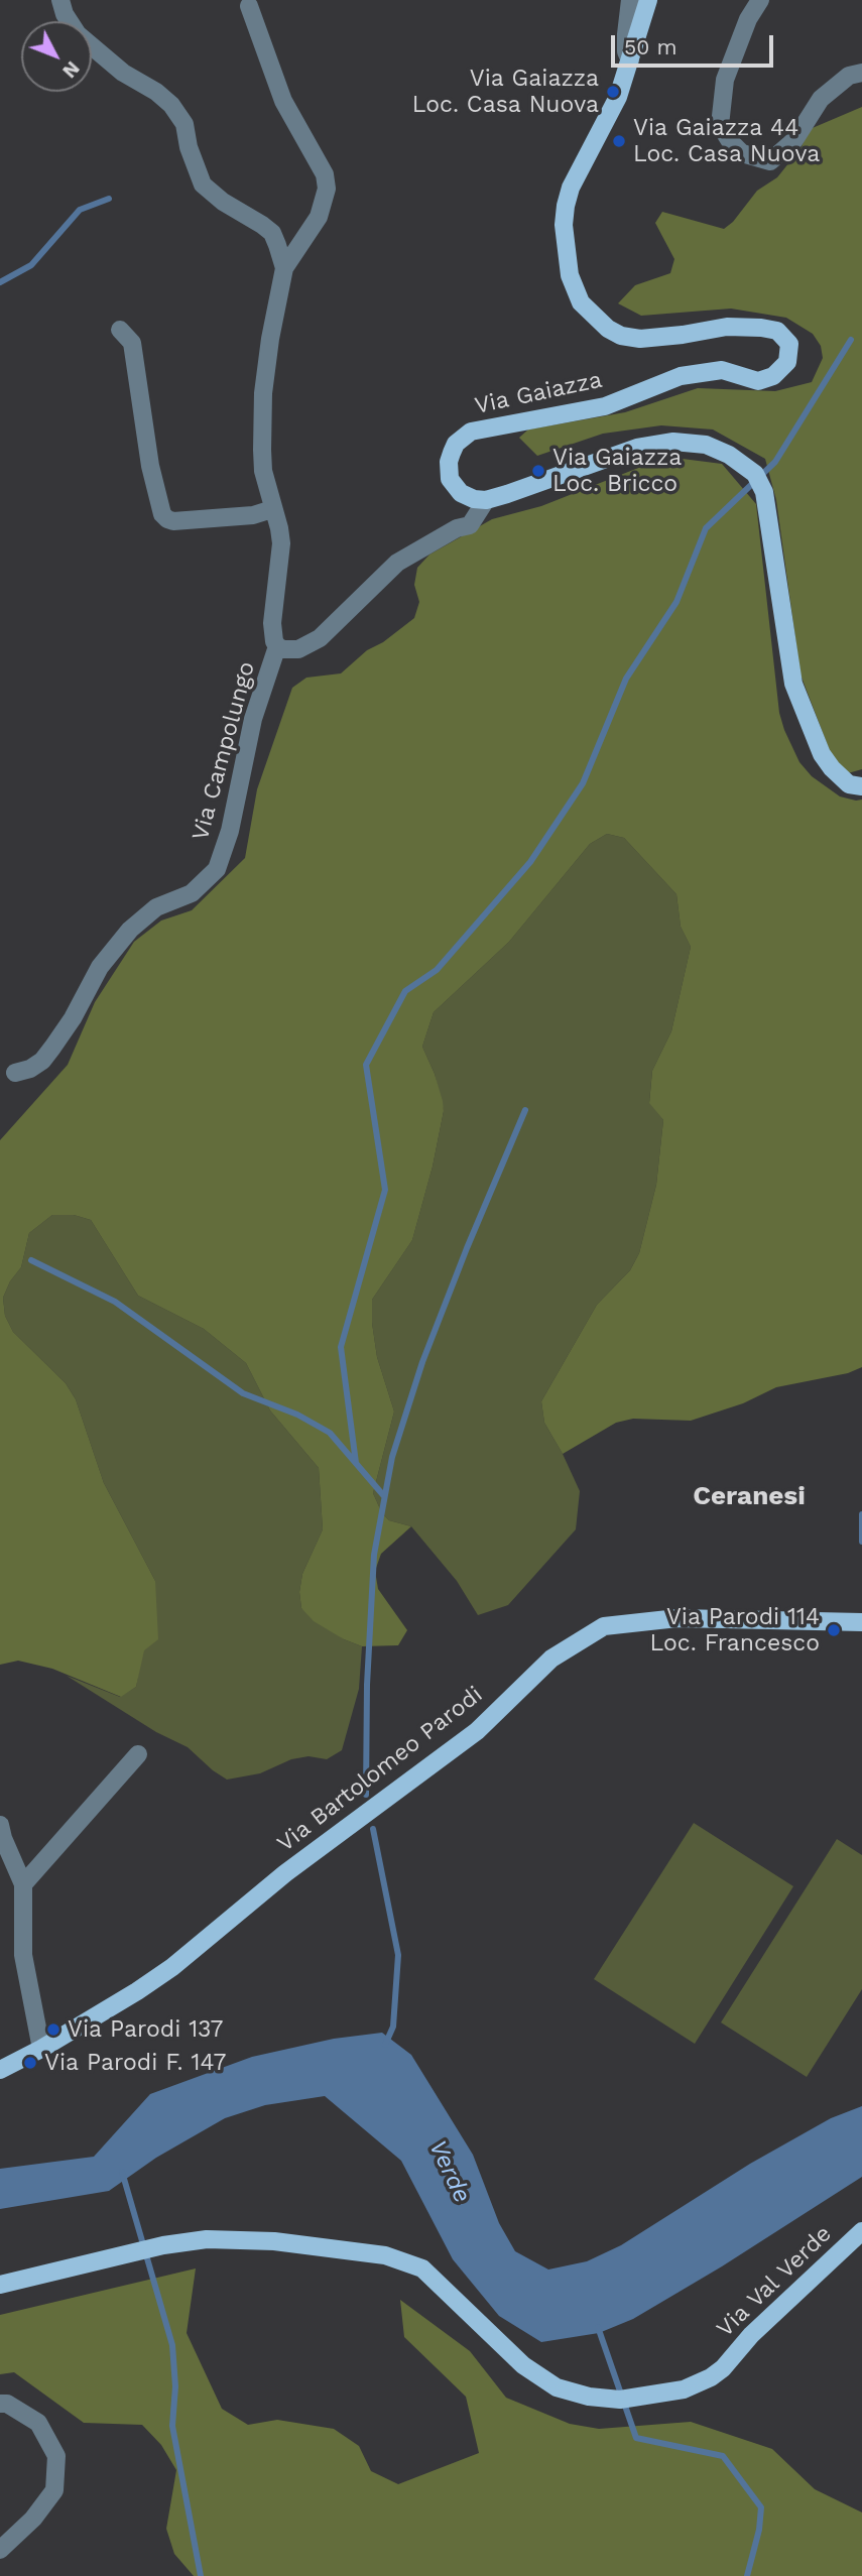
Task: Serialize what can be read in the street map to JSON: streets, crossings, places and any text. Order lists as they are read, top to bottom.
{
  "streets": {
    "main road": ["Via Gaiazza", "Via Bartolomeo Parodi", "Via Val Verde"],
    "street": ["Via Campolungo"]
  },
  "crossings": [
    ["Via Gaiazza", "Via Campolungo"]
  ],
  "districts": ["Ceranesi"],
  "water": ["Verde"],
  "places": [
    "Via Gaiazza Loc. Casa Nuova",
    "Via Gaiazza 44 Loc. Casa Nuova",
    "Via Gaiazza Loc. Bricco",
    "Via Parodi 114 Loc. Francesco",
    "Via Parodi 137",
    "Via Parodi F. 147"
  ],
  "scale_bar": "50 m",
  "north": "bottom right"
}
